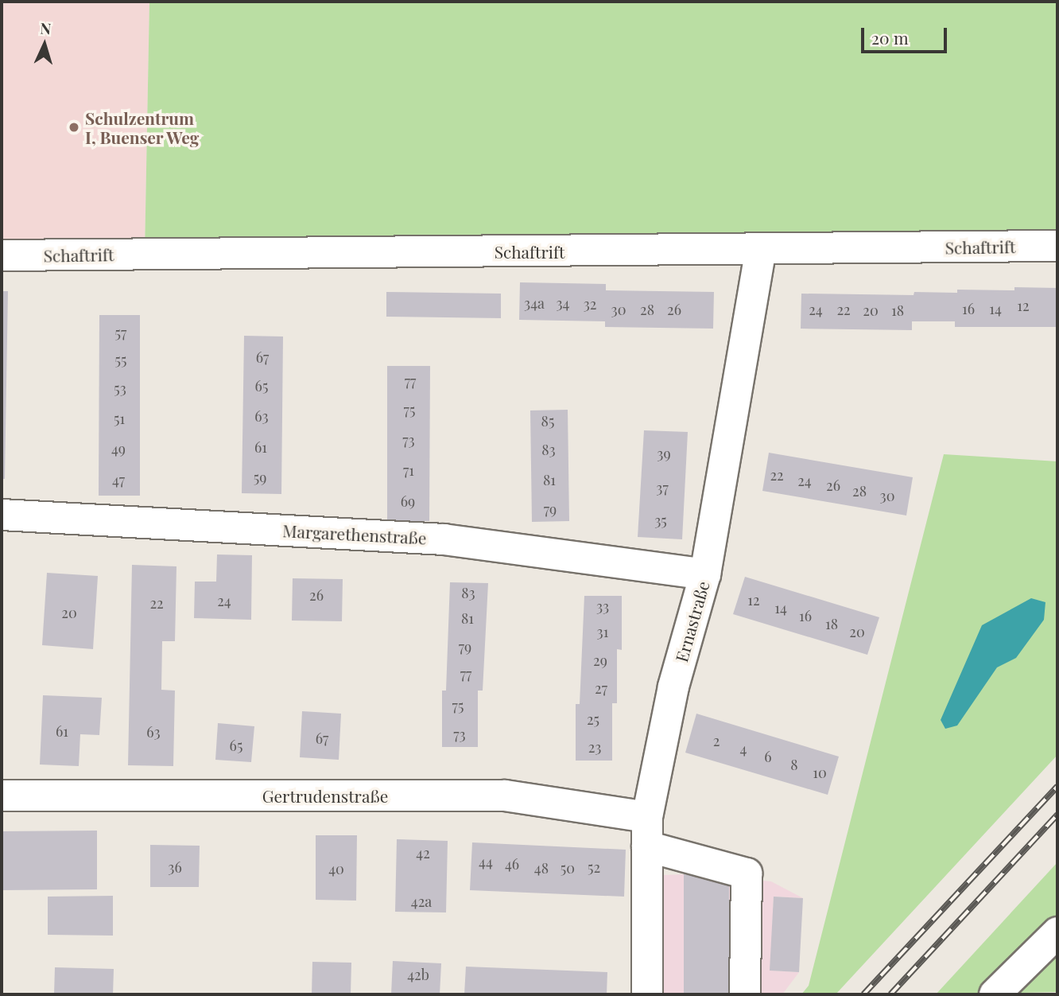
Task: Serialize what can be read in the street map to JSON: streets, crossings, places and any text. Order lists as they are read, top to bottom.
{
  "streets": {
    "street": [
      "Schaftrift",
      "Margarethenstraße",
      "Ernastraße",
      "Gertrudenstraße"
    ]
  },
  "crossings": [
    ["Schaftrift", "Ernastraße"],
    ["Margarethenstraße", "Ernastraße"],
    ["Ernastraße", "Gertrudenstraße"]
  ],
  "places": ["Schulzentrum I, Buenser Weg"],
  "house_numbers": [
    "34a",
    "34",
    "32",
    "12",
    "16",
    "14",
    "30",
    "28",
    "26",
    "24",
    "22",
    "20",
    "18",
    "57",
    "67",
    "55",
    "77",
    "65",
    "53",
    "75",
    "63",
    "51",
    "85",
    "73",
    "61",
    "49",
    "83",
    "39",
    "71",
    "22",
    "59",
    "47",
    "81",
    "24",
    "26",
    "37",
    "28",
    "30",
    "69",
    "79",
    "35",
    "83",
    "26",
    "12",
    "24",
    "22",
    "33",
    "14",
    "20",
    "16",
    "81",
    "18",
    "31",
    "20",
    "79",
    "29",
    "77",
    "27",
    "75",
    "25",
    "61",
    "63",
    "73",
    "67",
    "2",
    "65",
    "23",
    "4",
    "6",
    "8",
    "10",
    "42",
    "44",
    "46",
    "36",
    "52",
    "48",
    "50",
    "40",
    "42a",
    "42b"
  ],
  "scale_bar": "20 m",
  "north": "top"
}
